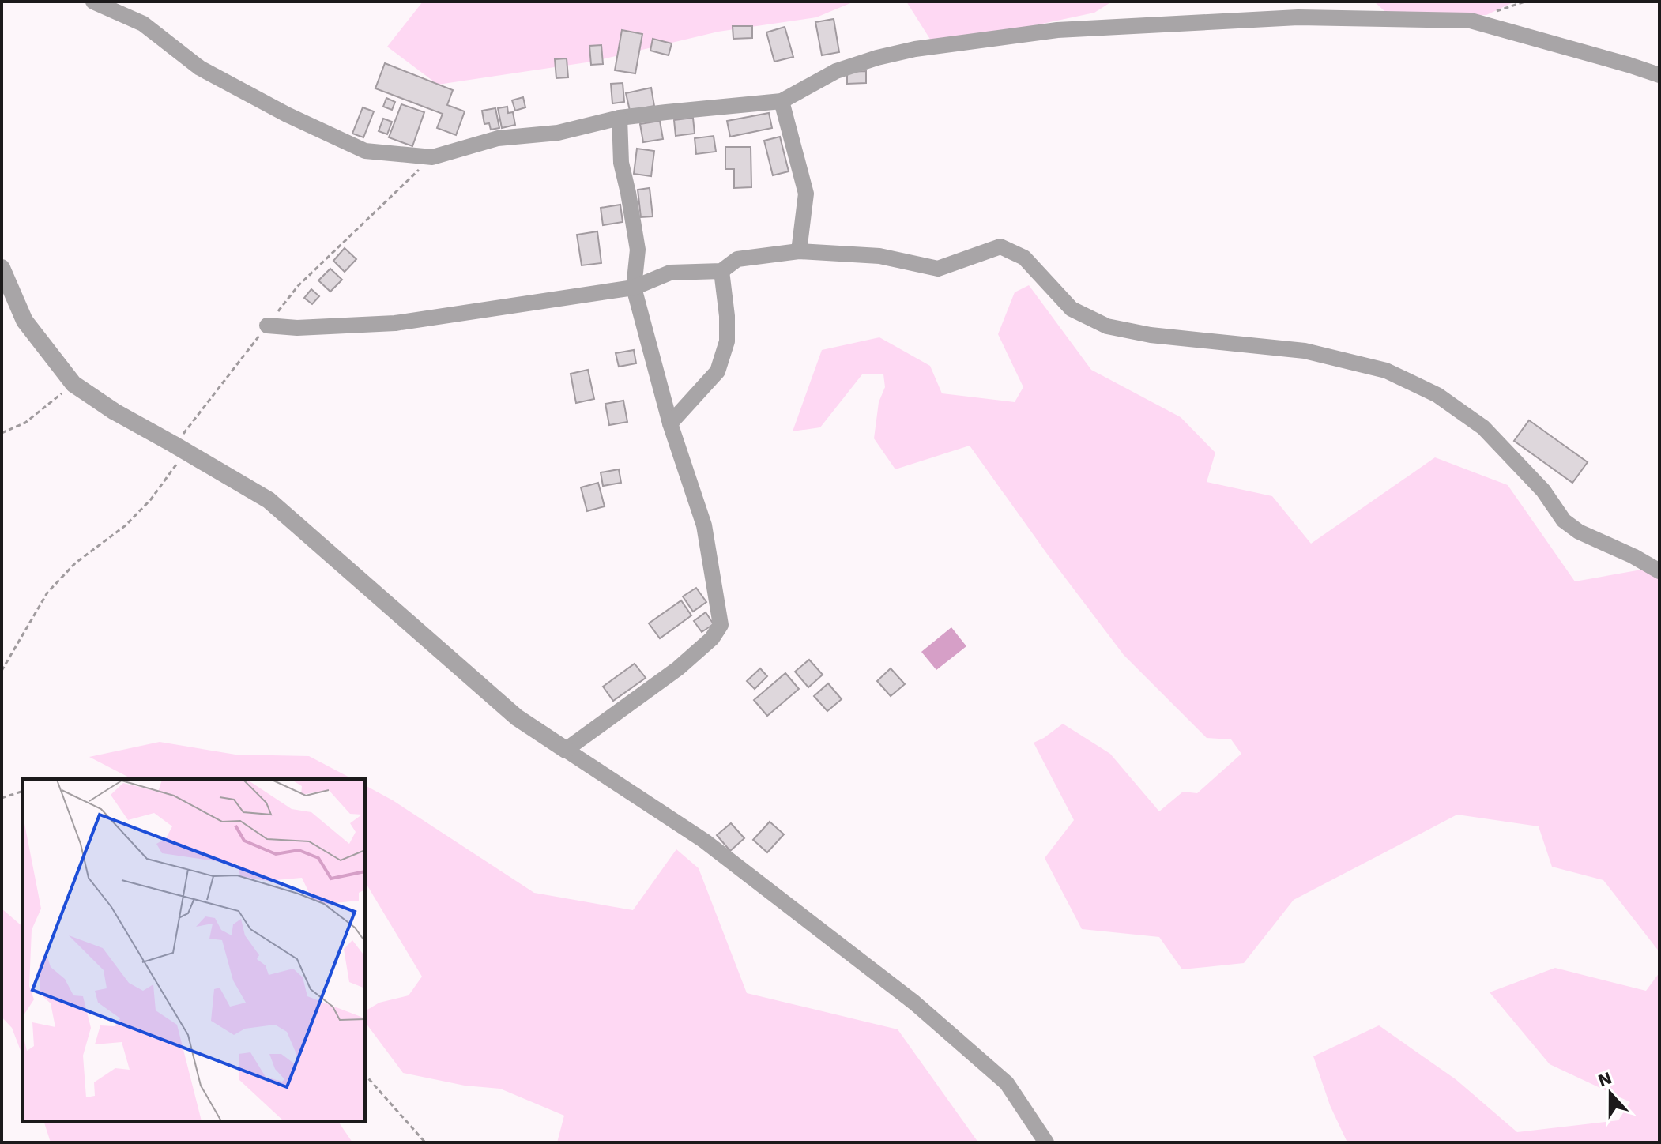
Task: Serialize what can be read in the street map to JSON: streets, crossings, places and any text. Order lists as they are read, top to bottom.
{
  "north": "top"
}
